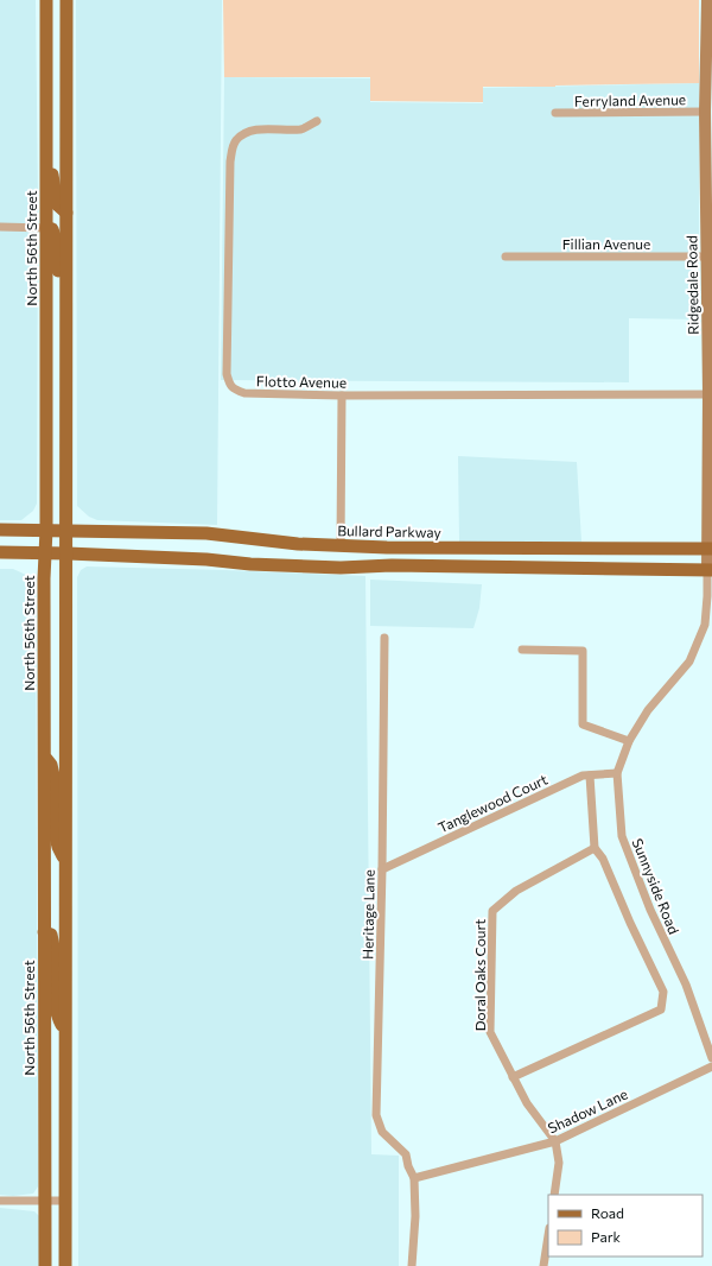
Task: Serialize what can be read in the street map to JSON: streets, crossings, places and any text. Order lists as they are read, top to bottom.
{
  "streets": {
    "main road": ["North 56th Street", "Bullard Parkway"],
    "street": [
      "Ferryland Avenue",
      "Fillian Avenue",
      "Ridgedale Road",
      "Flotto Avenue",
      "Tanglewood Court",
      "Sunnyside Road",
      "Heritage Lane",
      "Doral Oaks Court",
      "Shadow Lane"
    ]
  },
  "crossings": [
    ["Ferryland Avenue", "Ridgedale Road"],
    ["Fillian Avenue", "Ridgedale Road"],
    ["North 56th Street", "Bullard Parkway"],
    ["Ridgedale Road", "Flotto Avenue"],
    ["Ridgedale Road", "Bullard Parkway"],
    ["Ridgedale Road", "Sunnyside Road"],
    ["Tanglewood Court", "Sunnyside Road"],
    ["Tanglewood Court", "Heritage Lane"],
    ["Heritage Lane", "Shadow Lane"],
    ["Doral Oaks Court", "Shadow Lane"]
  ],
  "legend": ["Road", "Park"]
}
